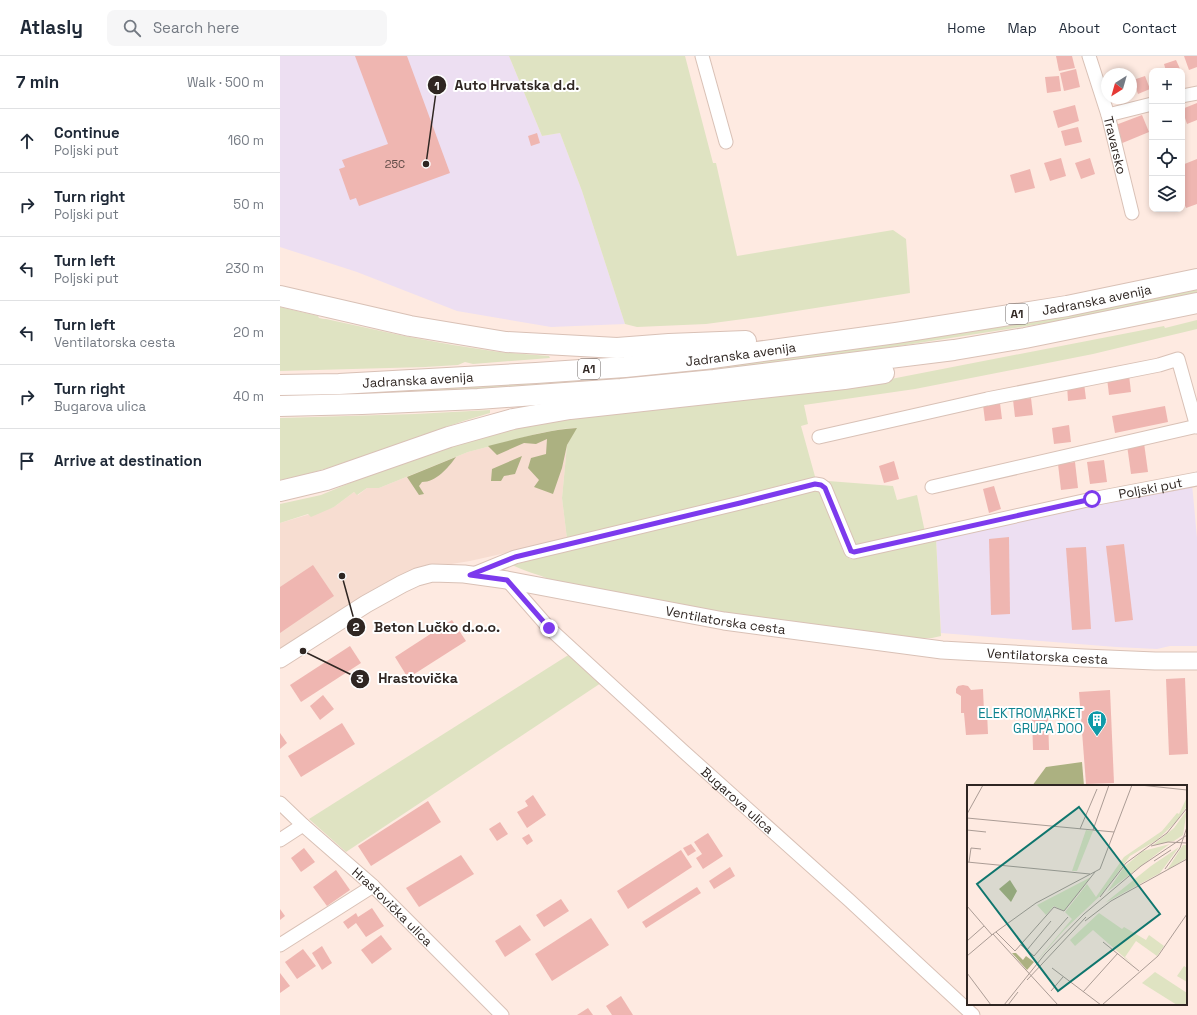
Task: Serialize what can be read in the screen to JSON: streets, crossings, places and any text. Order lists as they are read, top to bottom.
{
  "streets": {
    "highway": ["Jadranska avenija", "A1"],
    "main road": ["Ventilatorska cesta"],
    "street": [
      "Travarsko",
      "Poljski put",
      "Bugarova ulica",
      "Hrastovička ulica"
    ]
  },
  "crossings": [
    ["Poljski put", "Ventilatorska cesta"],
    ["Ventilatorska cesta", "Bugarova ulica"]
  ],
  "places": {
    "other": ["Auto Hrvatska d.d.", "Beton Lučko d.o.o.", "Hrastovička"],
    "building": ["ELEKTROMARKET GRUPA DOO"]
  },
  "house_numbers": ["25C"],
  "north": "bottom left",
  "page": {
    "header": "Atlasly",
    "search": "Search here",
    "nav": [
      "Home",
      "Map",
      "About",
      "Contact"
    ],
    "heading": ["7 min", "Walk · 500 m"],
    "map_buttons": ["+", "−"],
    "list": [
      ["Continue", "Poljski put", "160 m"],
      ["Turn right", "Poljski put", "50 m"],
      ["Turn left", "Poljski put", "230 m"],
      ["Turn left", "Ventilatorska cesta", "20 m"],
      ["Turn right", "Bugarova ulica", "40 m"],
      "Arrive at destination"
    ]
  }
}
